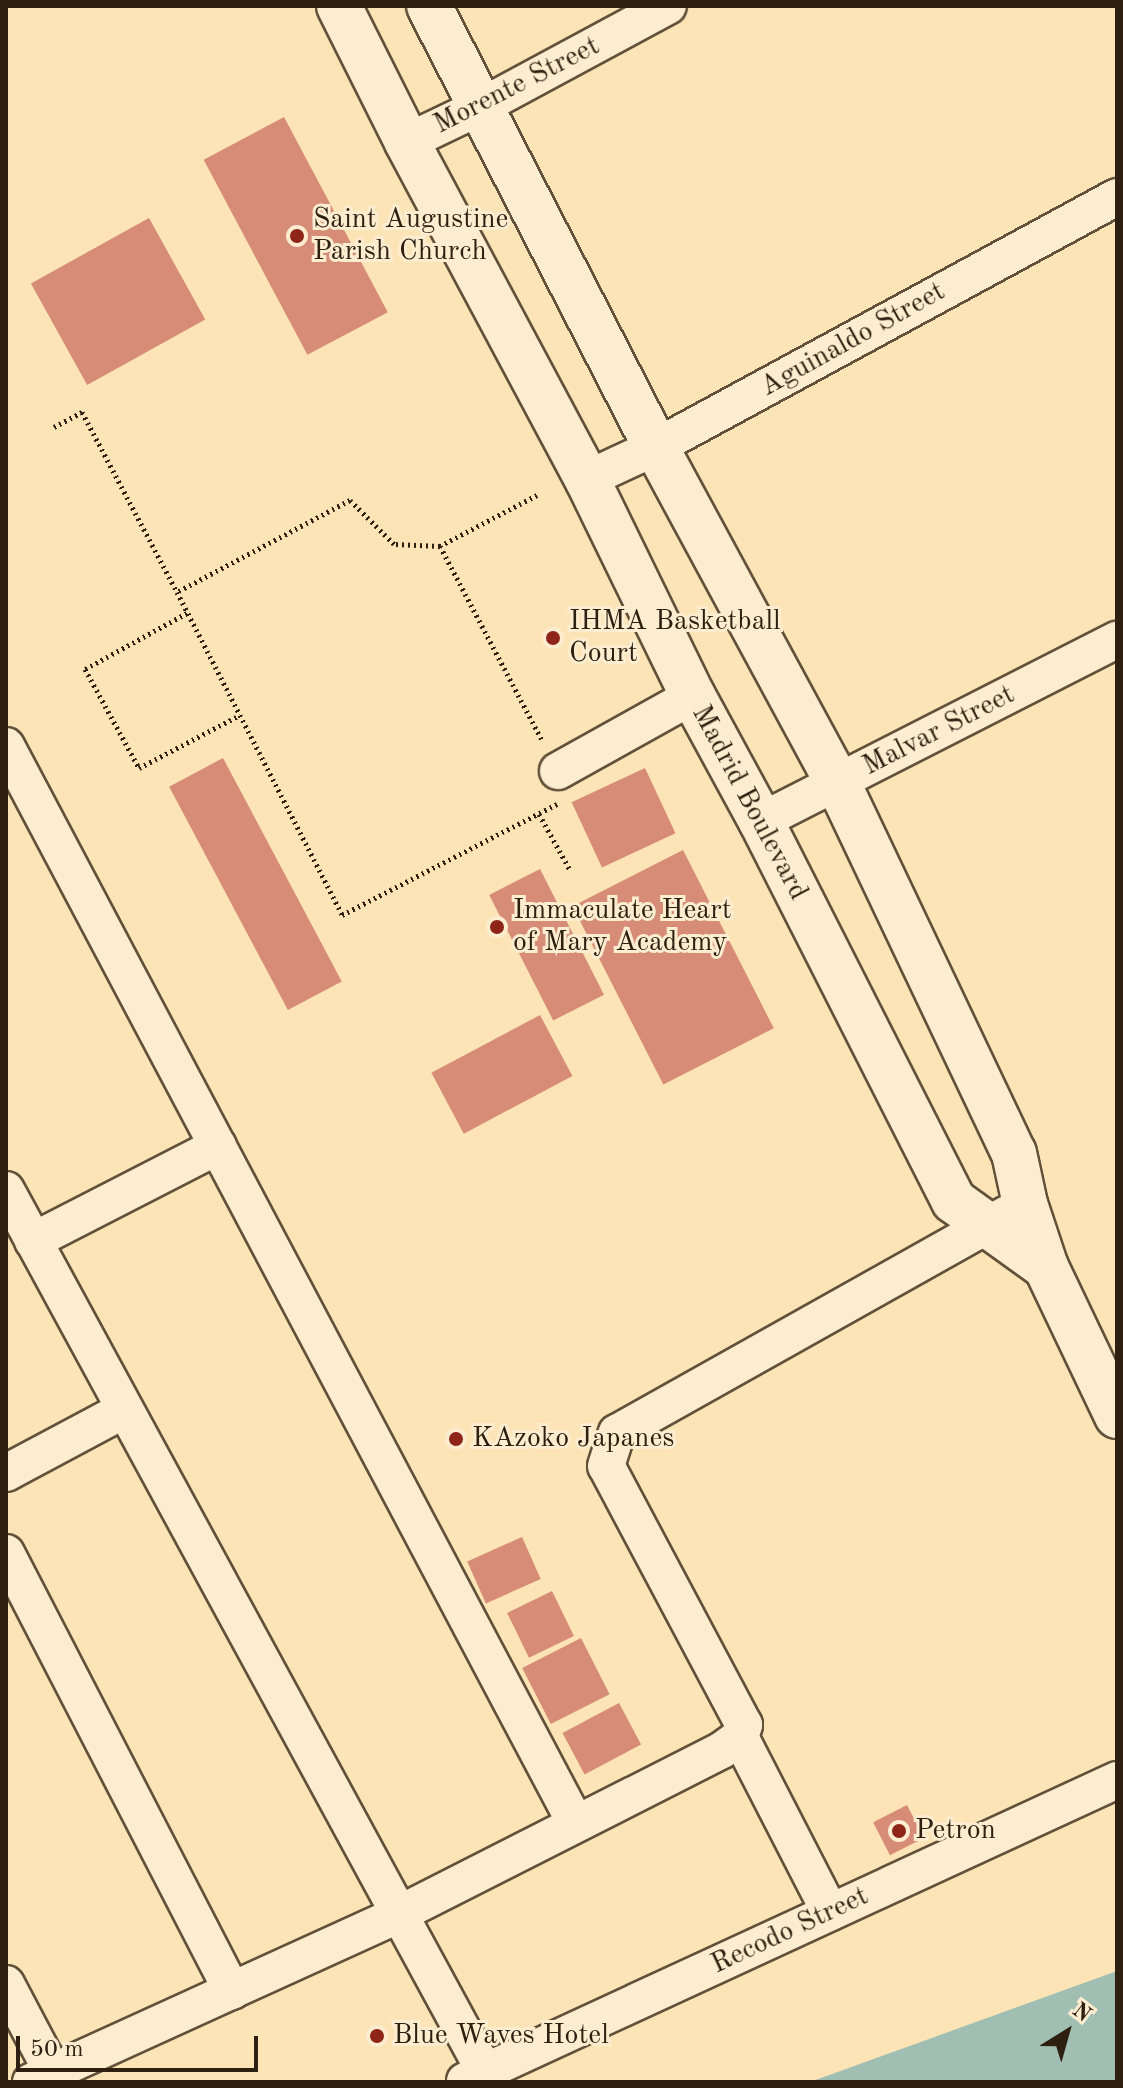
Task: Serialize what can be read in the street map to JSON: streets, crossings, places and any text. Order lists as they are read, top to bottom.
{
  "streets": {
    "street": [
      "Morente Street",
      "Aguinaldo Street",
      "Malvar Street",
      "Madrid Boulevard",
      "Recodo Street"
    ]
  },
  "crossings": [
    ["Morente Street", "Madrid Boulevard"],
    ["Aguinaldo Street", "Madrid Boulevard"],
    ["Malvar Street", "Madrid Boulevard"]
  ],
  "places": [
    "Saint Augustine Parish Church",
    "IHMA Basketball Court",
    "Immaculate Heart of Mary Academy",
    "KAzoko Japanes",
    "Petron",
    "Blue Waves Hotel"
  ],
  "scale_bar": "50 m",
  "north": "top right"
}
